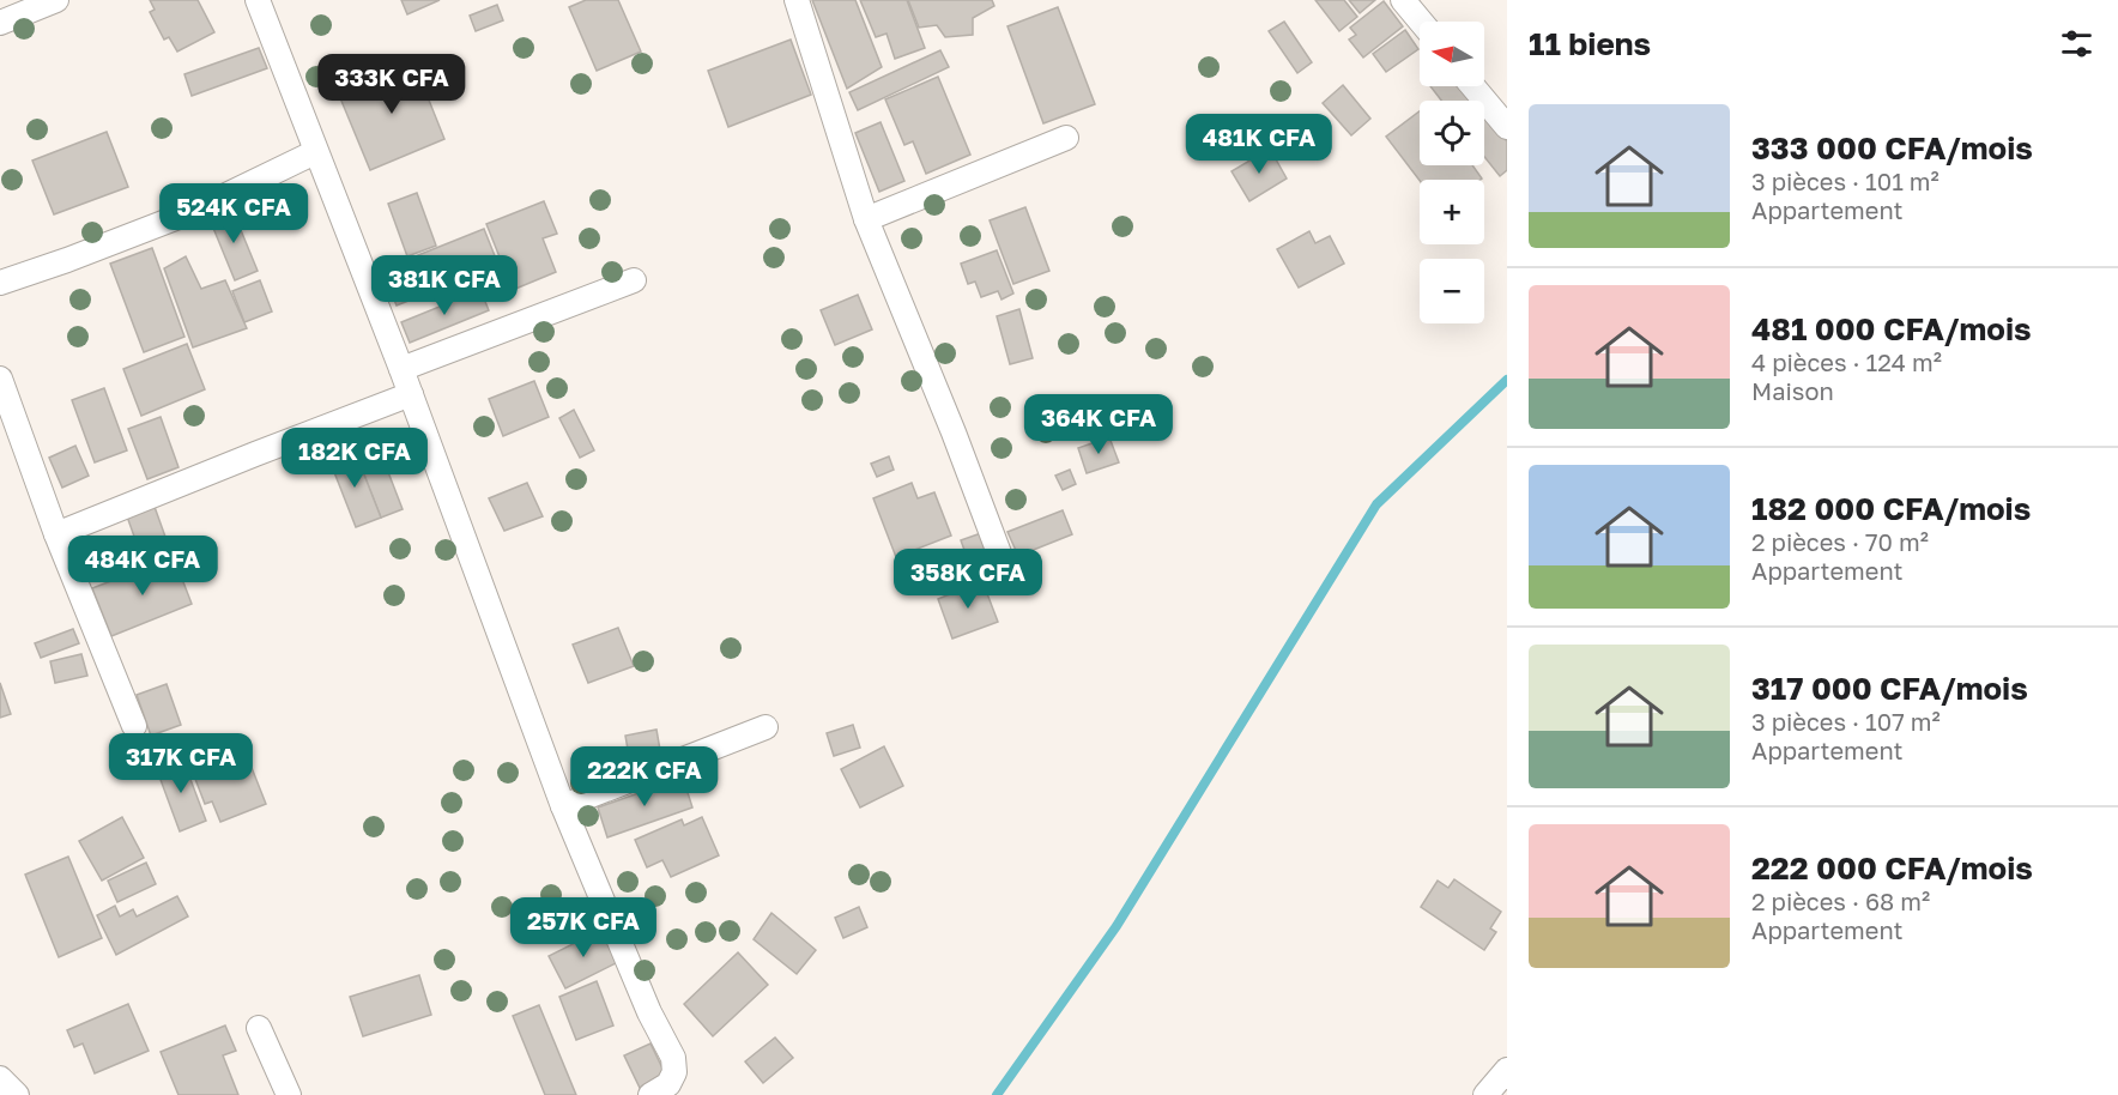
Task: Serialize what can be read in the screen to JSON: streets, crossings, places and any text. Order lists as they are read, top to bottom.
{
  "north": "left",
  "page": {
    "heading": "11 biens",
    "map_buttons": ["+", "−"],
    "price": [
      "333K CFA",
      "481K CFA",
      "524K CFA",
      "381K CFA",
      "364K CFA",
      "182K CFA",
      "484K CFA",
      "358K CFA",
      "317K CFA",
      "222K CFA",
      "257K CFA"
    ],
    "list": [
      {
        "name": "333 000 CFA/mois",
        "note": "3 pièces · 101 m² · Appartement"
      },
      {
        "name": "481 000 CFA/mois",
        "note": "4 pièces · 124 m² · Maison"
      },
      {
        "name": "182 000 CFA/mois",
        "note": "2 pièces · 70 m² · Appartement"
      },
      {
        "name": "317 000 CFA/mois",
        "note": "3 pièces · 107 m² · Appartement"
      },
      {
        "name": "222 000 CFA/mois",
        "note": "2 pièces · 68 m² · Appartement"
      }
    ]
  }
}
